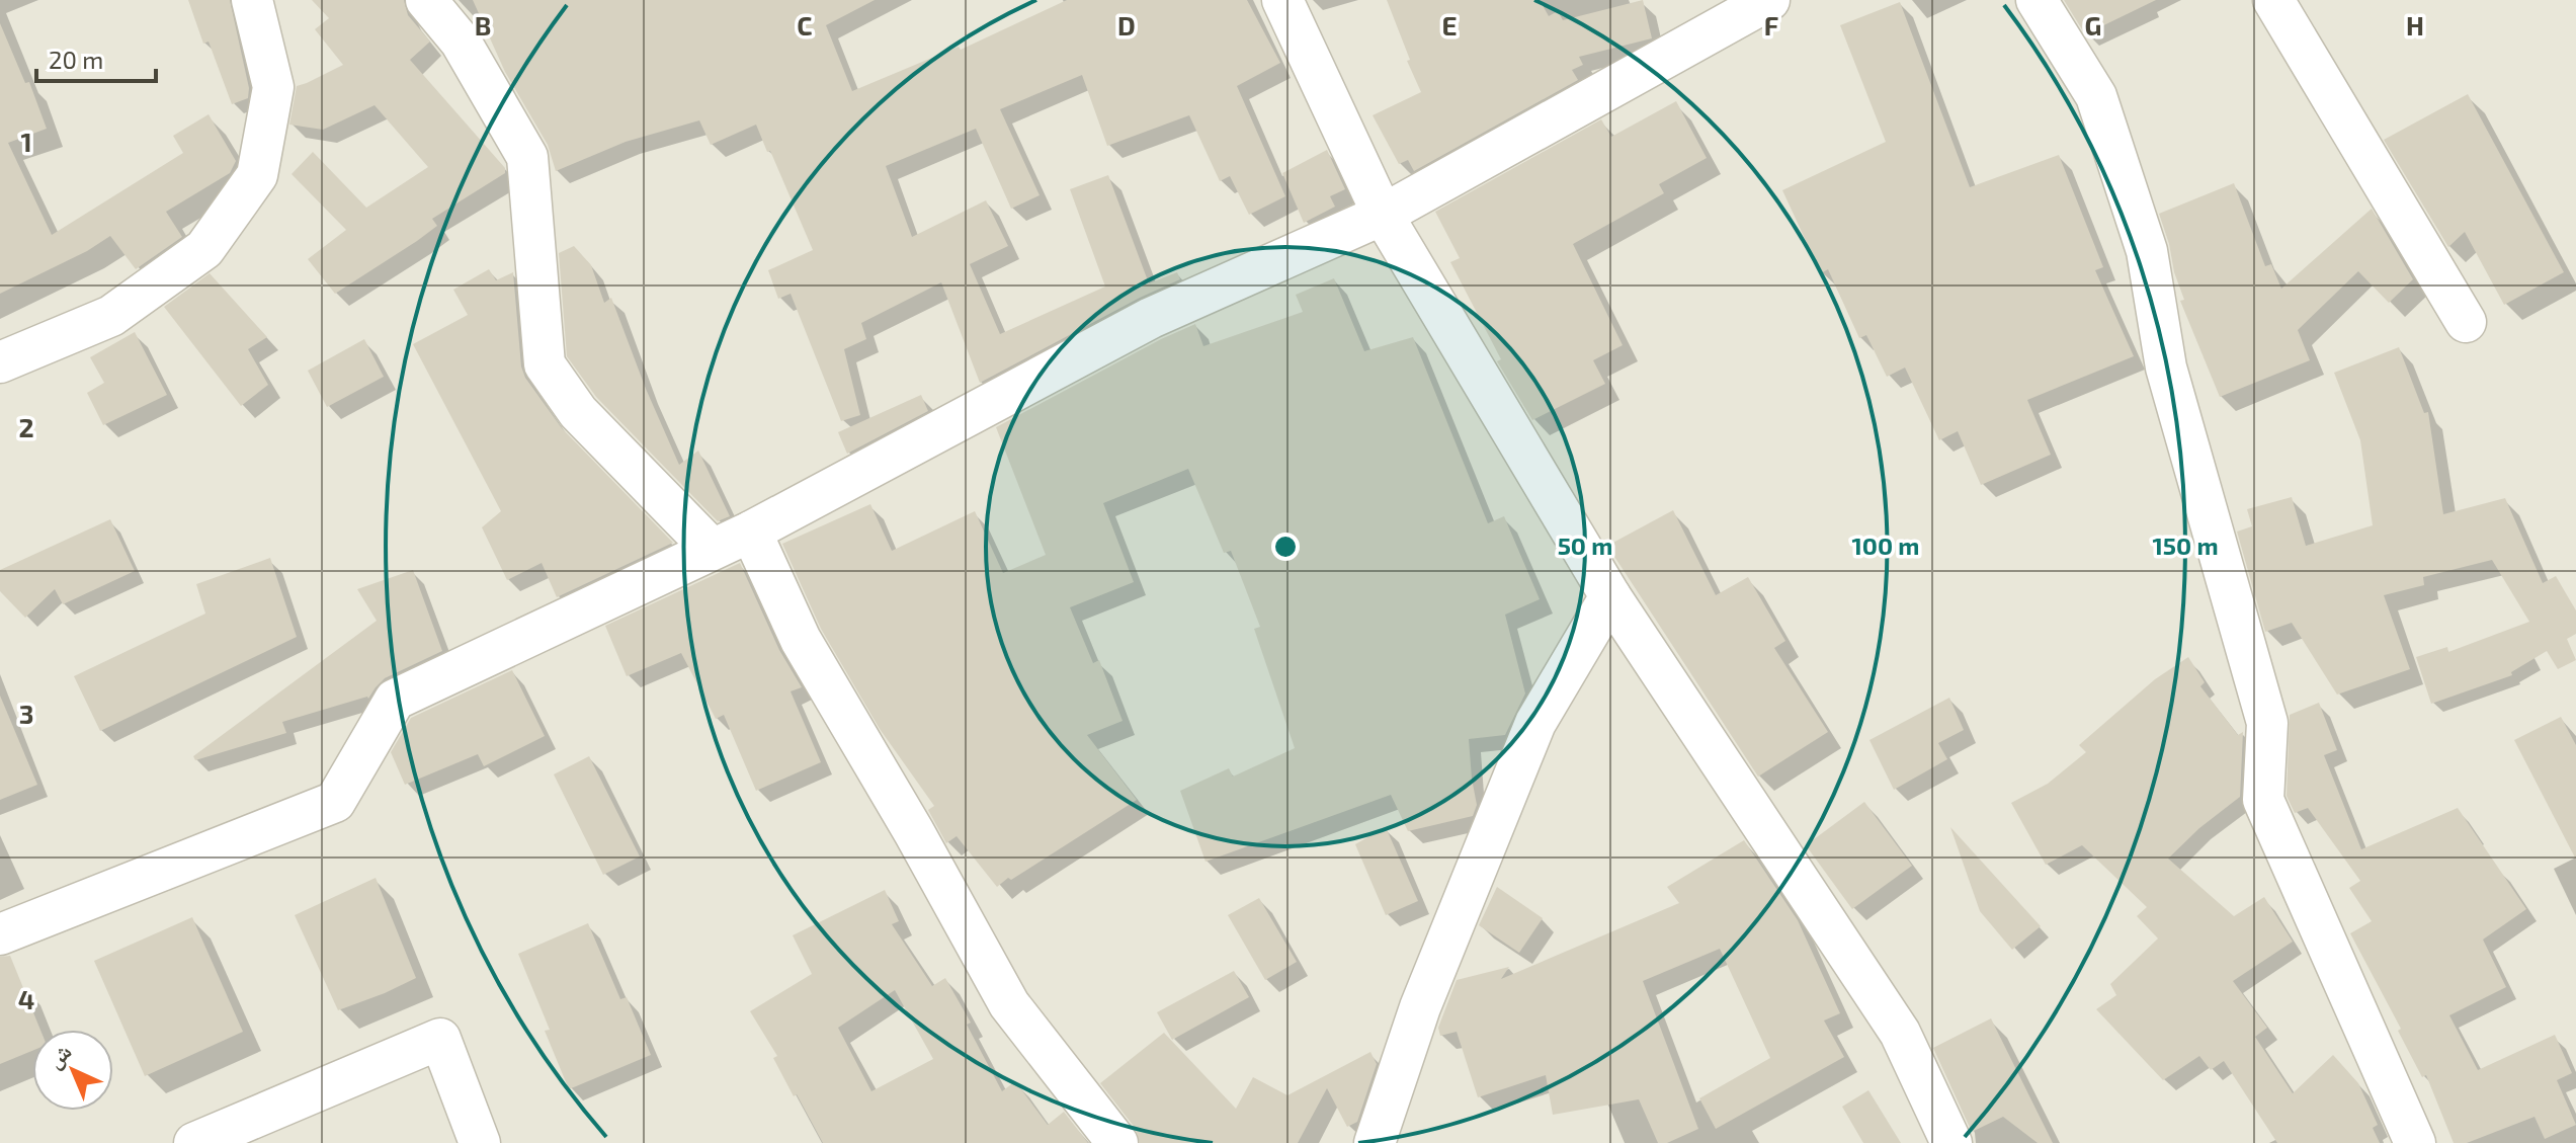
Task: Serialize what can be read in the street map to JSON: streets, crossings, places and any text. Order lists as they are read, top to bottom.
{
  "scale_bar": "20 m",
  "north": "top left",
  "grid": {
    "columns": [
      "B",
      "C",
      "D",
      "E",
      "F",
      "G",
      "H"
    ],
    "rows": [
      "1",
      "2",
      "3",
      "4"
    ]
  },
  "rings": ["50 m", "100 m", "150 m"]
}
